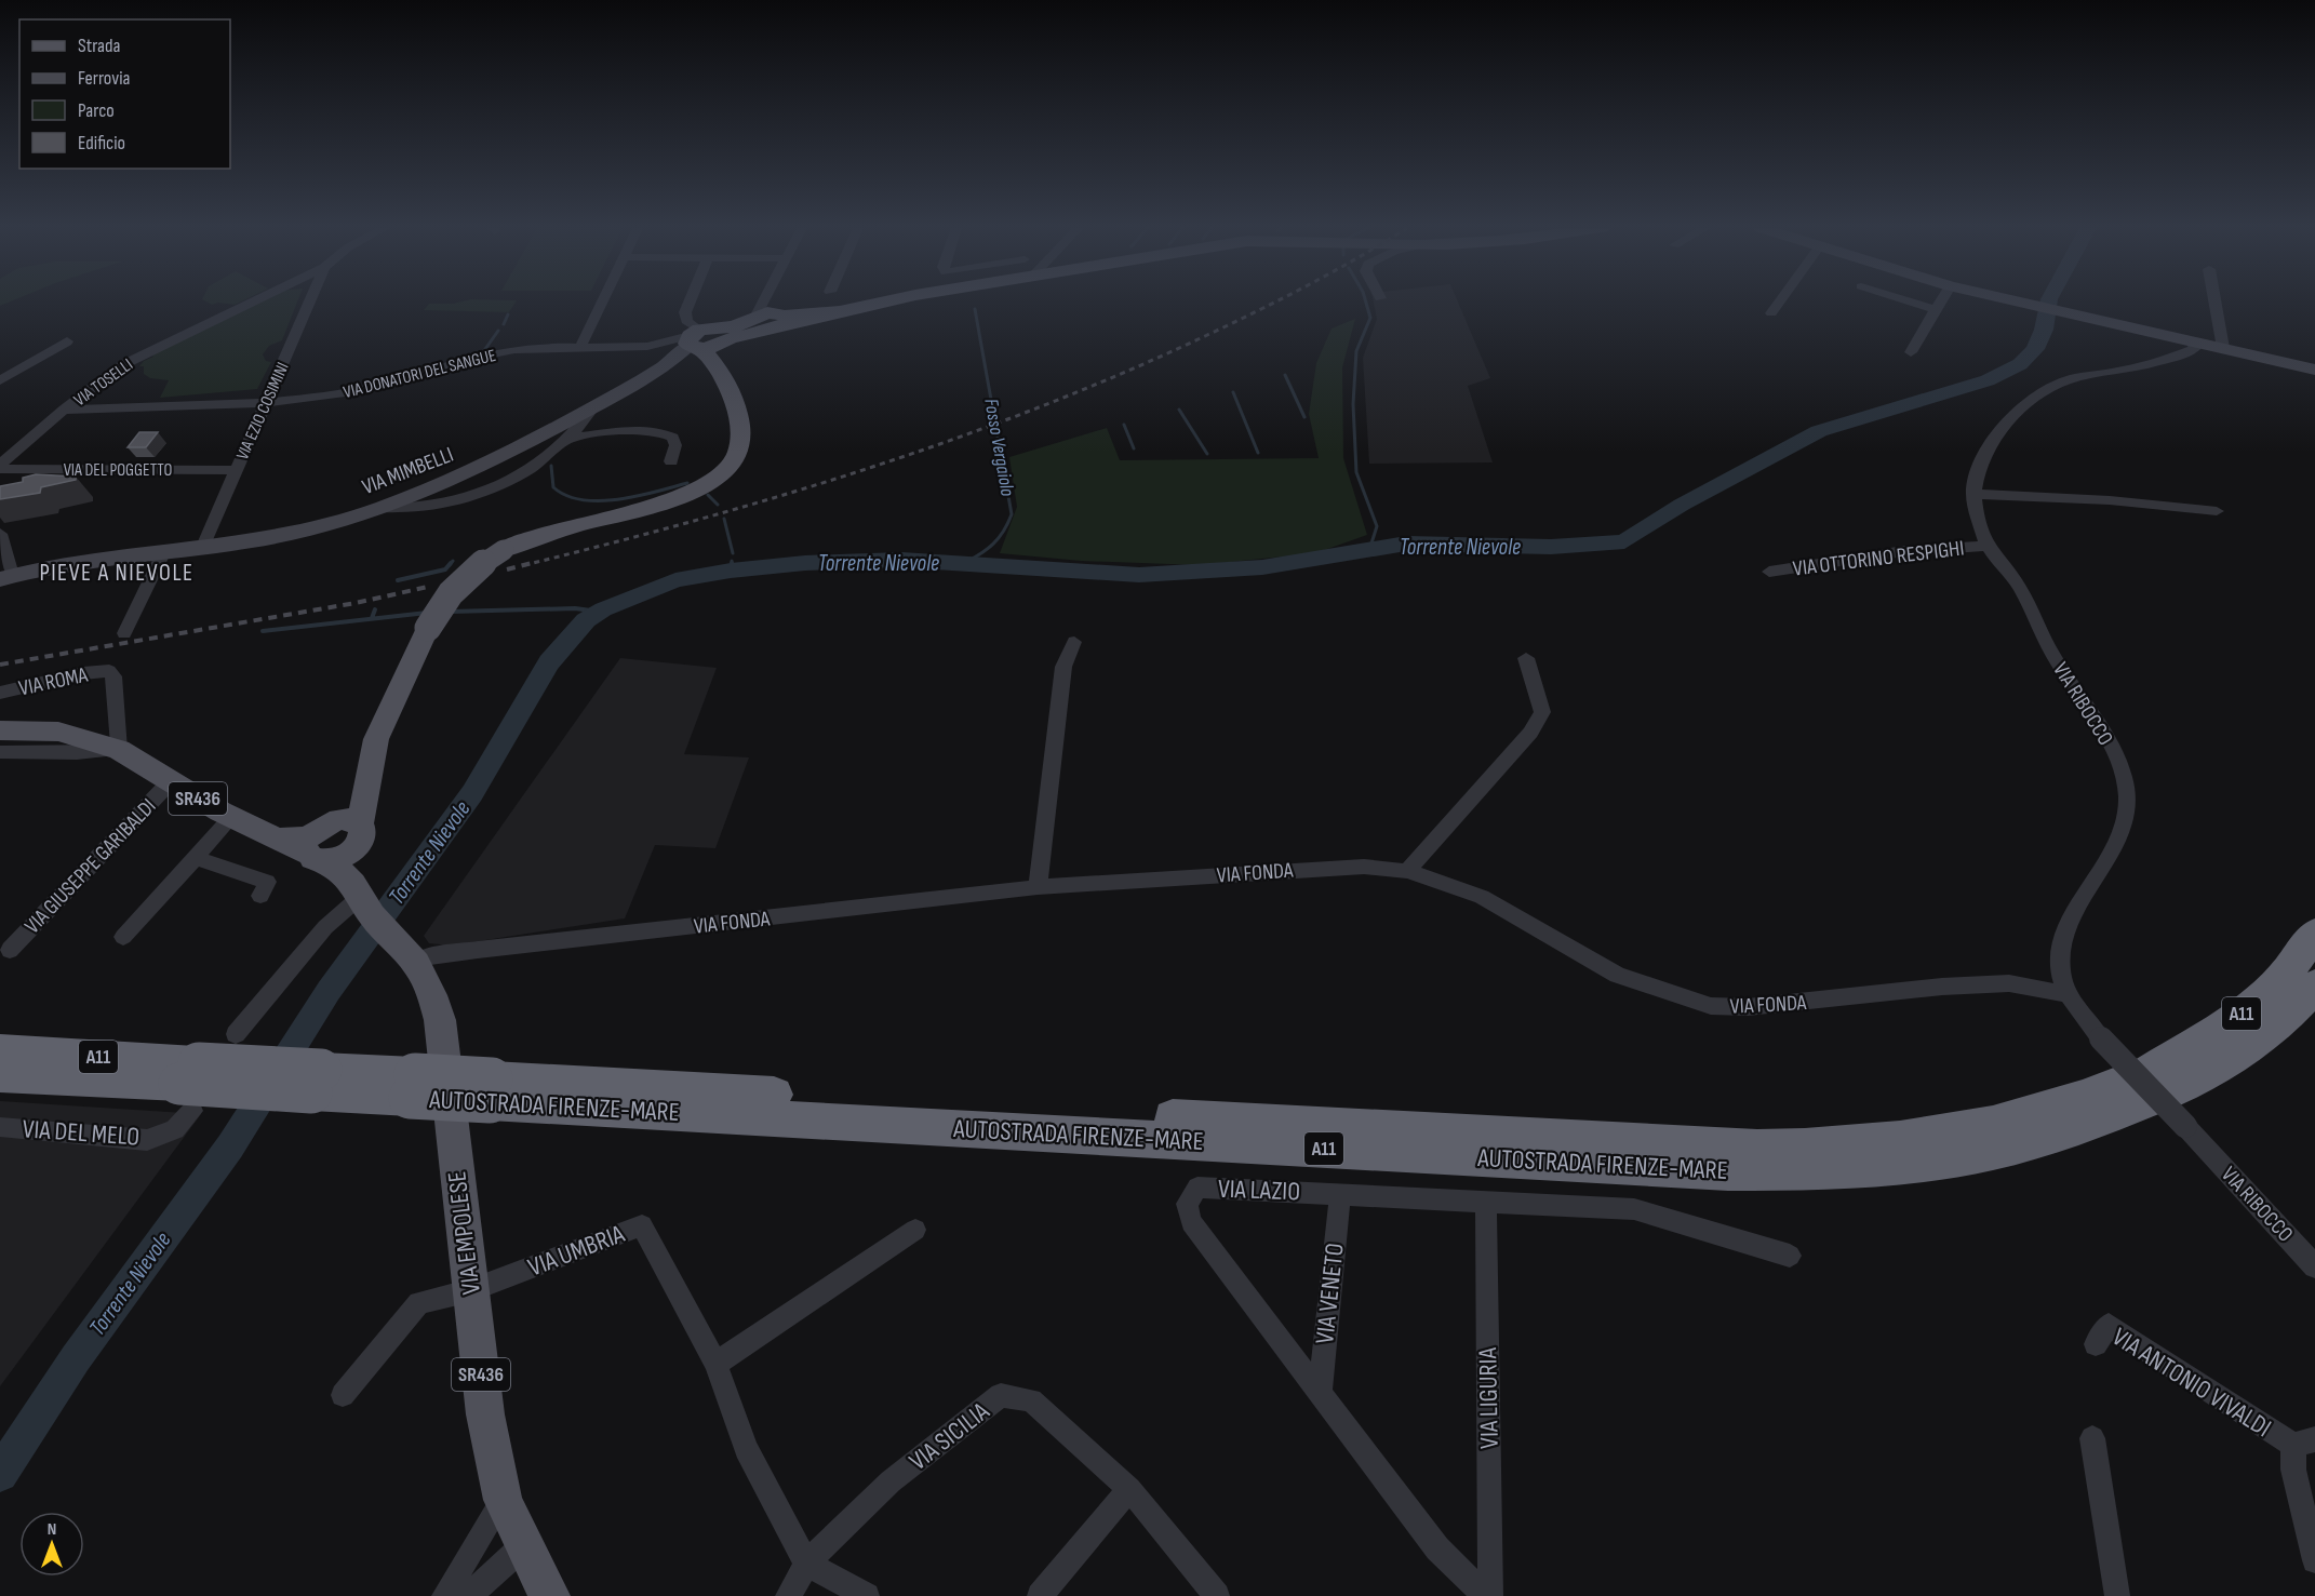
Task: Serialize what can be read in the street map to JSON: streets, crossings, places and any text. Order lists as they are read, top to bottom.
{
  "streets": {
    "highway": ["A11", "AUTOSTRADA FIRENZE-MARE"],
    "main road": [
      "VIA MIMBELLI",
      "VIA ROMA",
      "SR436",
      "VIA EMPOLESE"
    ],
    "street": [
      "VIA DONATORI DEL SANGUE",
      "VIA TOSELLI",
      "VIA EZIO COSIMINI",
      "VIA DEL POGGETTO",
      "VIA OTTORINO RESPIGHI",
      "VIA RIBOCCO",
      "VIA GIUSEPPE GARIBALDI",
      "VIA FONDA",
      "VIA DEL MELO",
      "VIA LAZIO",
      "VIA UMBRIA",
      "VIA VENETO",
      "VIA ANTONIO VIVALDI",
      "VIA LIGURIA",
      "VIA SICILIA"
    ]
  },
  "crossings": [
    ["VIA DONATORI DEL SANGUE", "VIA TOSELLI"],
    ["VIA DONATORI DEL SANGUE", "VIA EZIO COSIMINI"],
    ["VIA DONATORI DEL SANGUE", "VIA MIMBELLI"],
    ["VIA TOSELLI", "VIA DEL POGGETTO"],
    ["VIA EZIO COSIMINI", "VIA DEL POGGETTO"],
    ["VIA EZIO COSIMINI", "VIA MIMBELLI"],
    ["VIA OTTORINO RESPIGHI", "VIA RIBOCCO"],
    ["VIA ROMA", "VIA EMPOLESE"],
    ["VIA RIBOCCO", "VIA FONDA"],
    ["VIA GIUSEPPE GARIBALDI", "VIA EMPOLESE"],
    ["VIA FONDA", "VIA EMPOLESE"],
    ["AUTOSTRADA FIRENZE-MARE", "VIA DEL MELO"],
    ["VIA LAZIO", "VIA VENETO"],
    ["VIA LAZIO", "VIA LIGURIA"],
    ["VIA EMPOLESE", "VIA UMBRIA"],
    ["VIA UMBRIA", "VIA SICILIA"]
  ],
  "districts": ["PIEVE A NIEVOLE"],
  "water": ["Fosso Vergaiolo", "Torrente Nievole"],
  "legend": [
    "Strada",
    "Ferrovia",
    "Parco",
    "Edificio"
  ],
  "north": "top"
}
